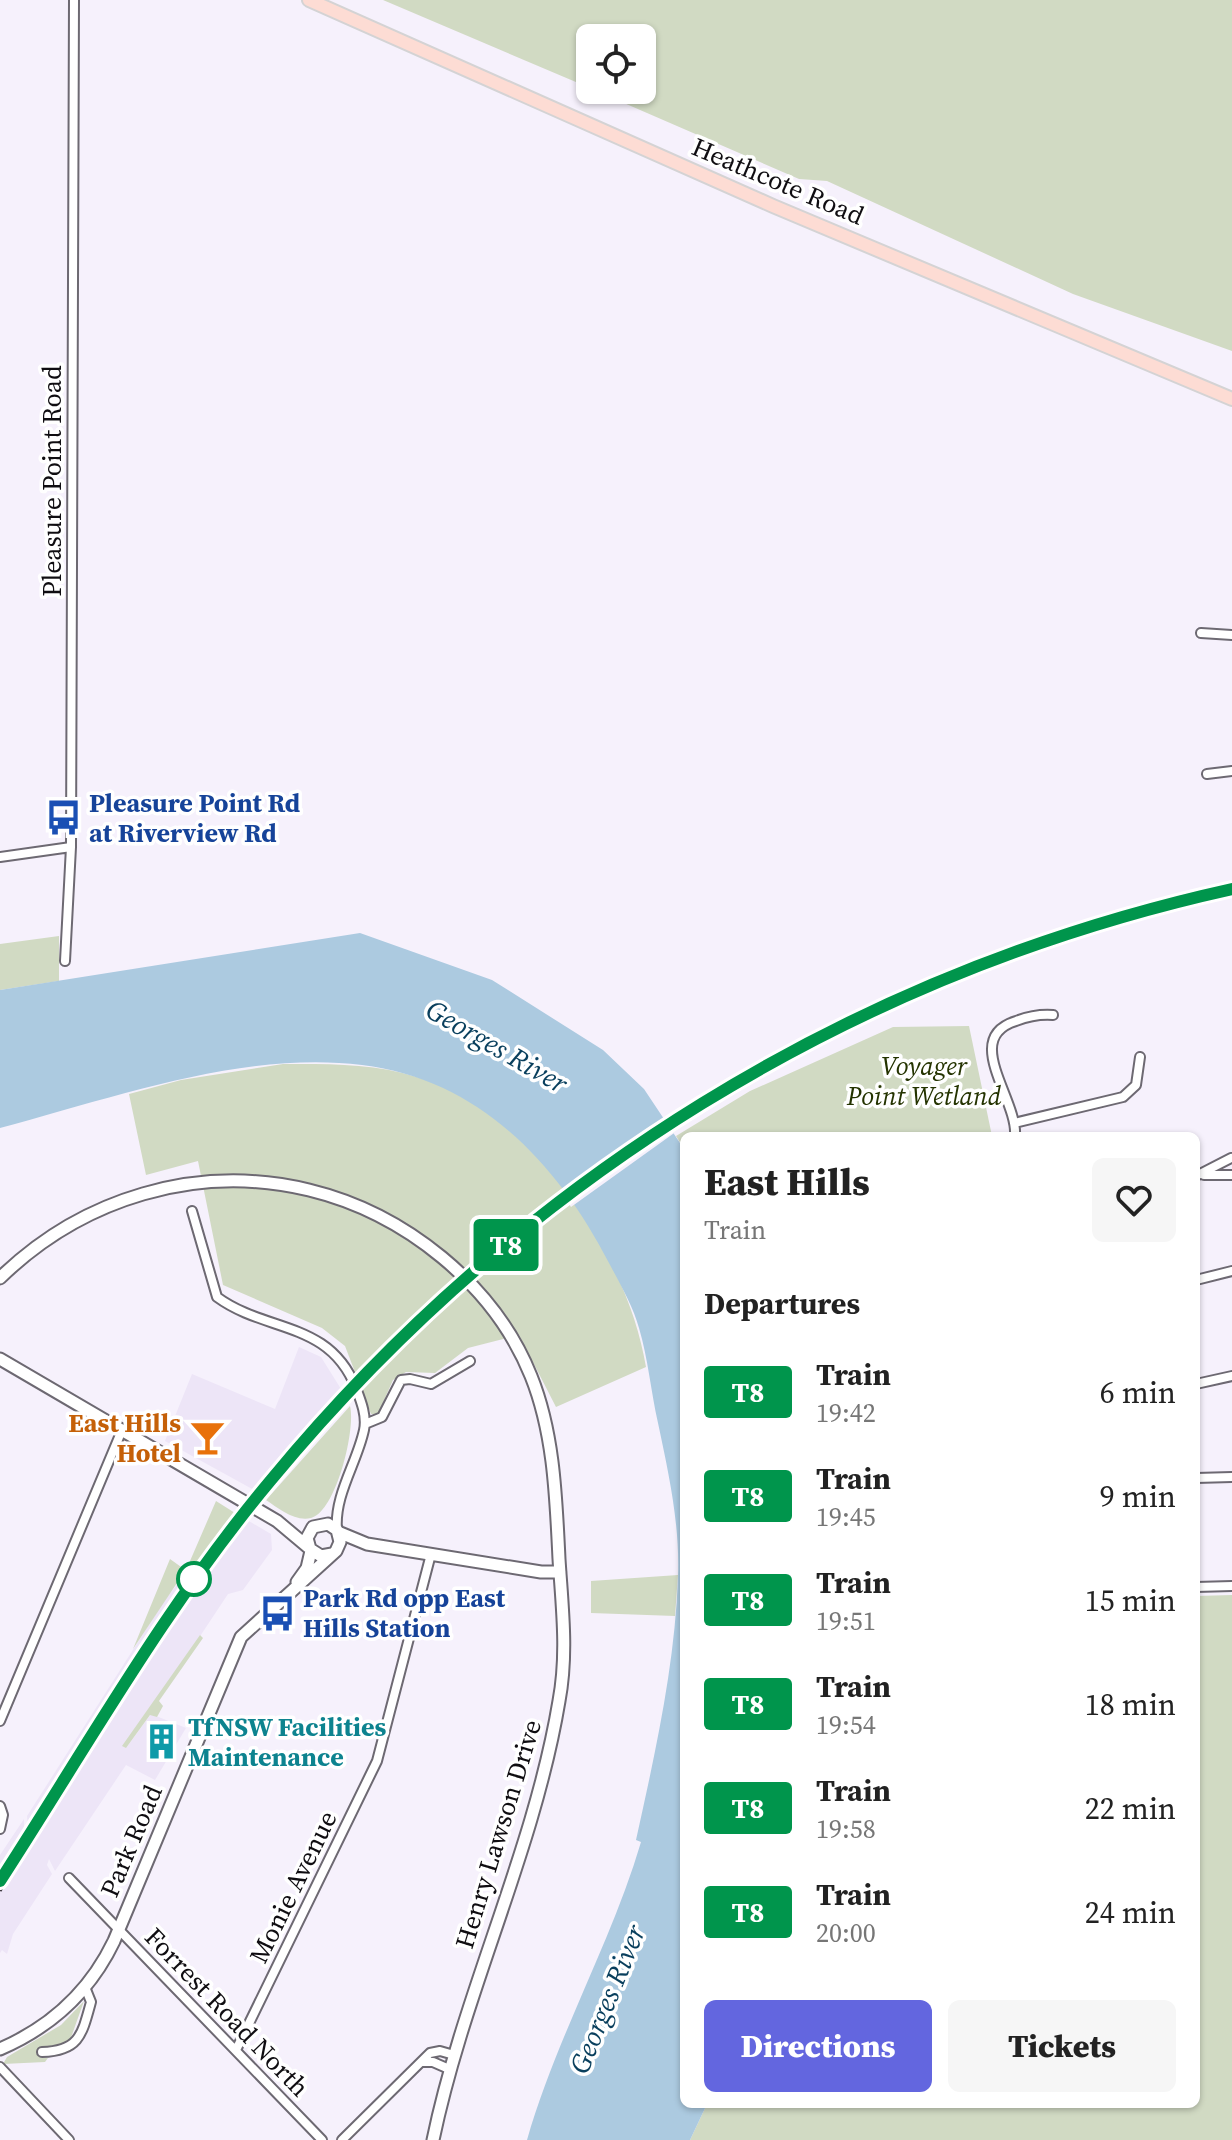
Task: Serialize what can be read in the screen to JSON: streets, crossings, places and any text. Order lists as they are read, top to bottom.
{
  "streets": {
    "main road": ["Heathcote Road", "Henry Lawson Drive", "Park Road"],
    "street": ["Pleasure Point Road", "Monie Avenue", "Forrest Road North"]
  },
  "crossings": [
    ["Park Road", "Forrest Road North"],
    ["Monie Avenue", "Forrest Road North"]
  ],
  "water": ["Georges River"],
  "parks": ["Voyager Point Wetland"],
  "places": {
    "bus stop": ["Pleasure Point Rd at Riverview Rd", "Park Rd opp East Hills Station"],
    "bar": ["East Hills Hotel"],
    "building": ["TfNSW Facilities Maintenance"]
  },
  "page": {
    "on_map": "T8",
    "heading": [
      ["East Hills", "Train"],
      "Departures"
    ],
    "list": [
      {
        "mark": "T8",
        "name": "Train",
        "note": "19:42",
        "value": "6 min"
      },
      {
        "mark": "T8",
        "name": "Train",
        "note": "19:45",
        "value": "9 min"
      },
      {
        "mark": "T8",
        "name": "Train",
        "note": "19:51",
        "value": "15 min"
      },
      {
        "mark": "T8",
        "name": "Train",
        "note": "19:54",
        "value": "18 min"
      },
      {
        "mark": "T8",
        "name": "Train",
        "note": "19:58",
        "value": "22 min"
      },
      {
        "mark": "T8",
        "name": "Train",
        "note": "20:00",
        "value": "24 min"
      }
    ],
    "buttons": ["Directions", "Tickets"]
  }
}
